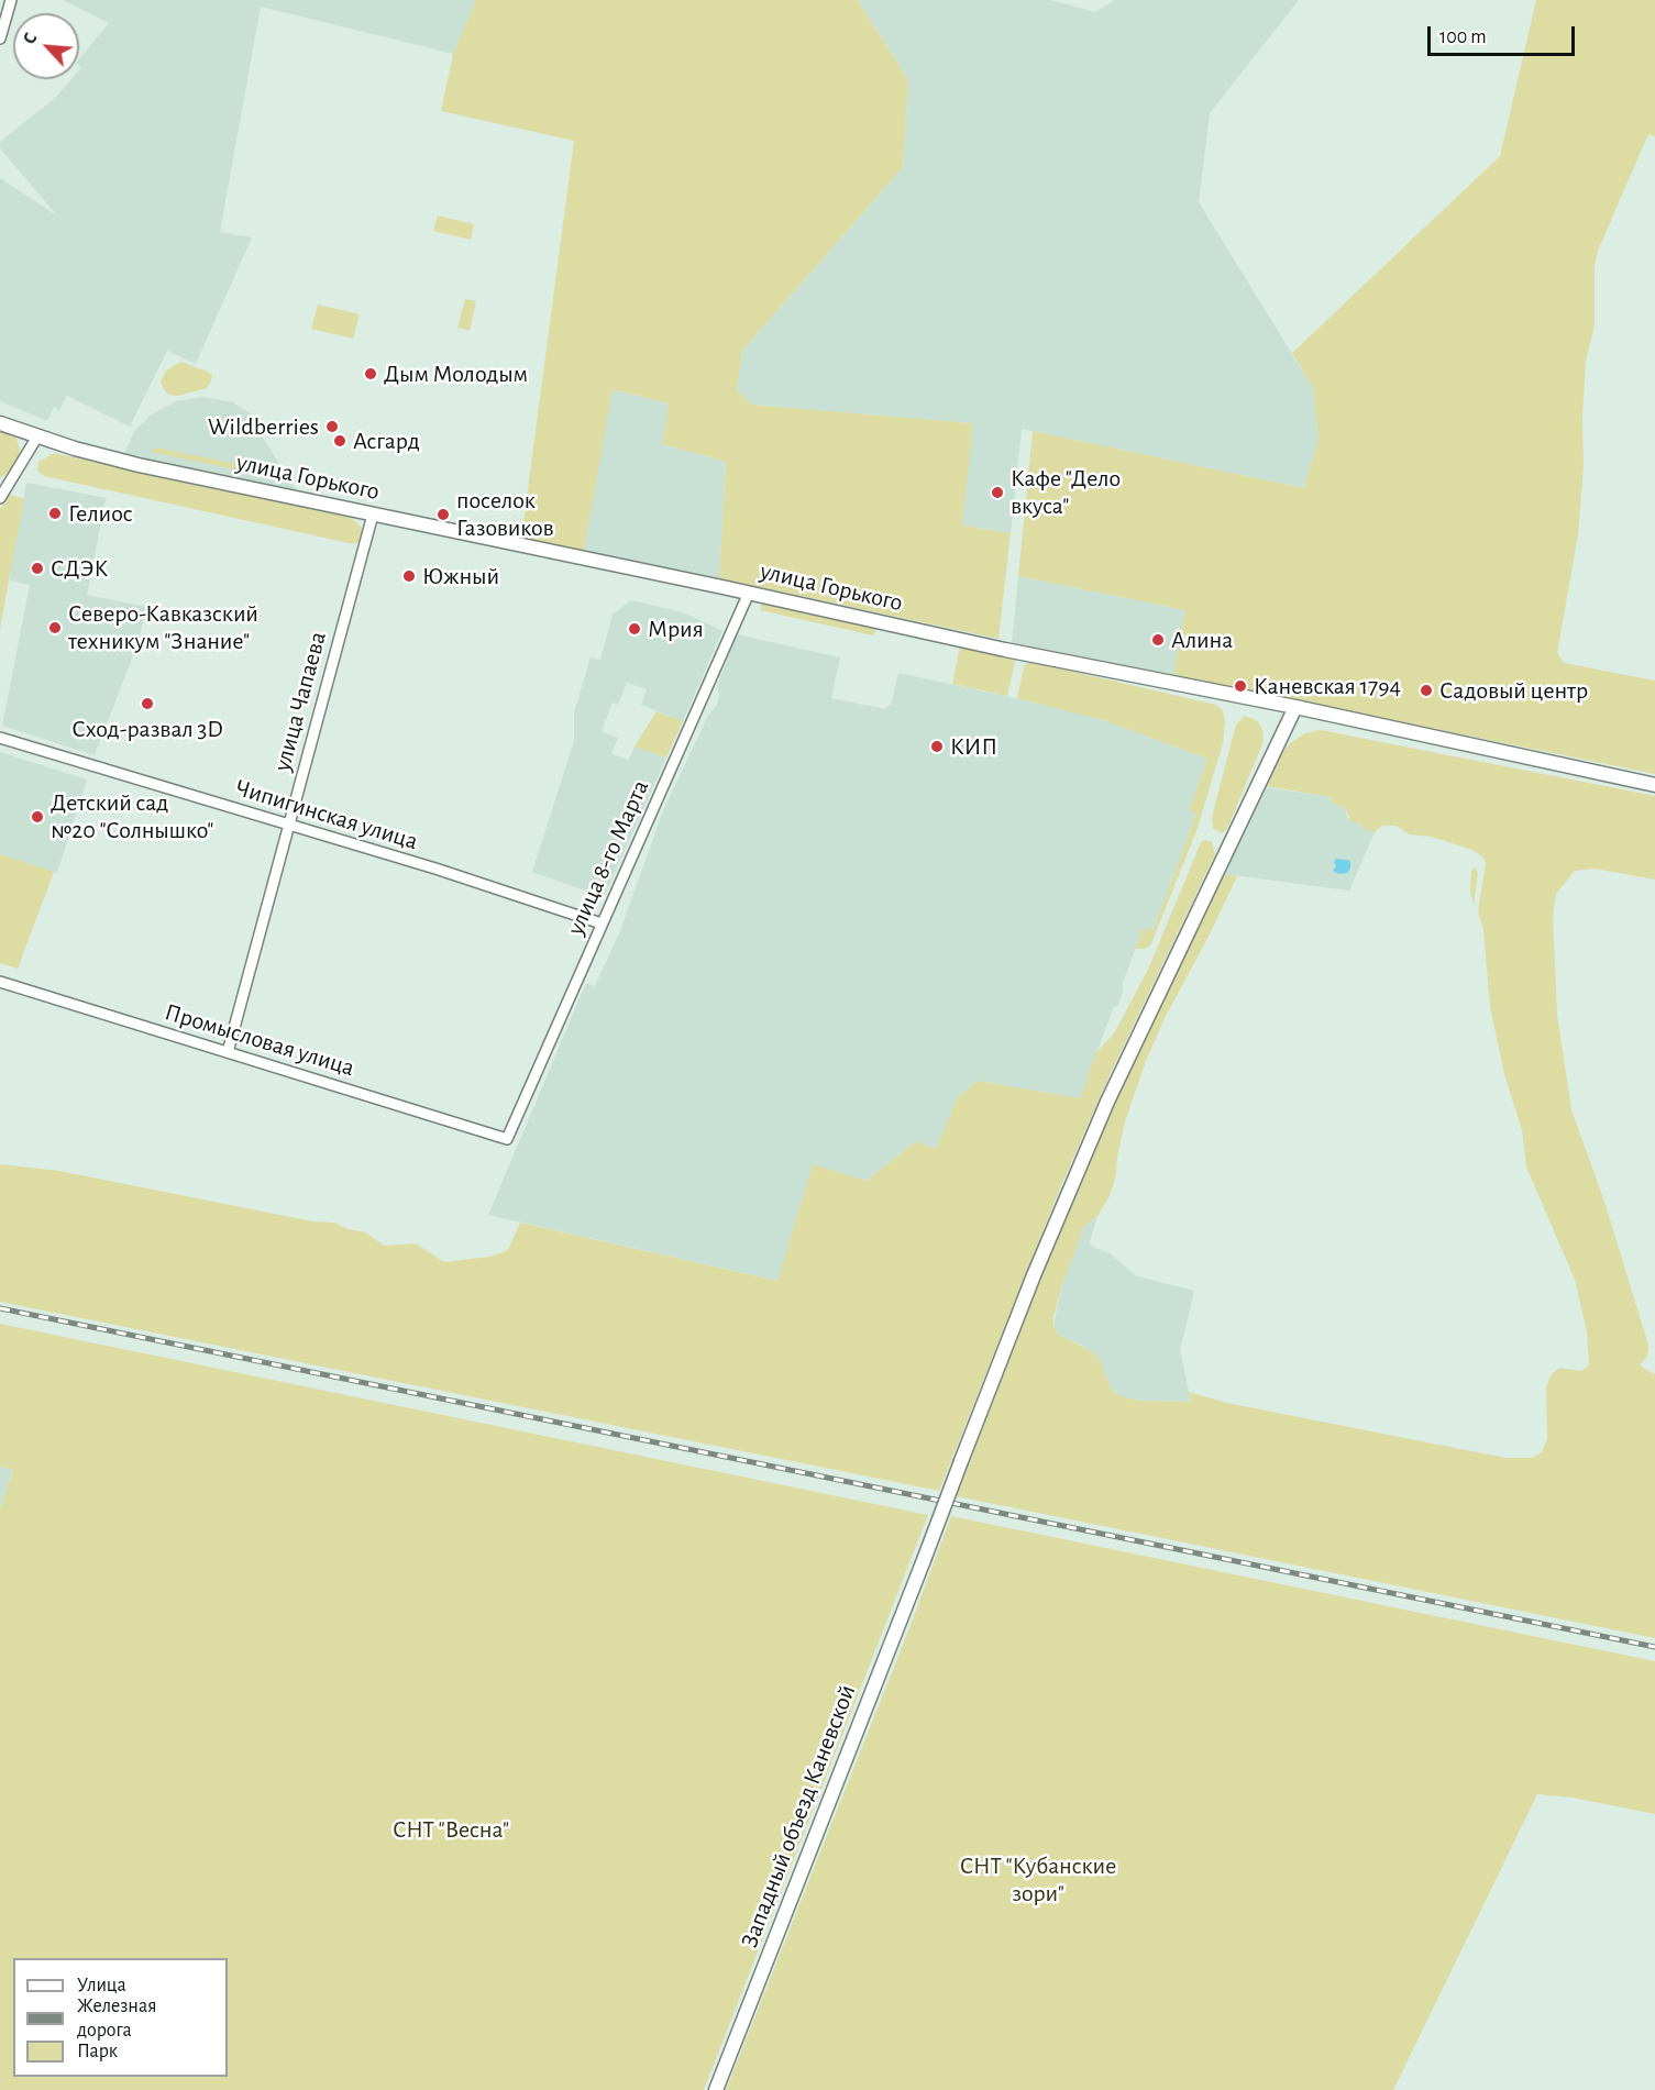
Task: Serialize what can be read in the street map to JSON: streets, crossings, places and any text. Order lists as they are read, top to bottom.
{
  "streets": {
    "main road": ["улица Горького", "Западный объезд Каневской"],
    "street": [
      "улица Чапаева",
      "Чипигинская улица",
      "улица 8-го Марта",
      "Промысловая улица"
    ]
  },
  "crossings": [
    ["улица Горького", "улица Чапаева"],
    ["улица Горького", "улица 8-го Марта"],
    ["улица Горького", "Западный объезд Каневской"],
    ["улица Чапаева", "Чипигинская улица"],
    ["улица Чапаева", "Промысловая улица"],
    ["Чипигинская улица", "улица 8-го Марта"],
    ["улица 8-го Марта", "Промысловая улица"]
  ],
  "parks": ["СНТ \"Весна\"", "СНТ \"Кубанские зори\""],
  "places": [
    "Дым Молодым",
    "Wildberries",
    "Асгард",
    "Кафе \"Дело вкуса\"",
    "Гелиос",
    "поселок Газовиков",
    "СДЭК",
    "Южный",
    "Северо-Кавказский техникум \"Знание\"",
    "Мрия",
    "Алина",
    "Каневская 1794",
    "Садовый центр",
    "Сход-развал 3D",
    "КИП",
    "Детский сад №20 \"Солнышко\""
  ],
  "legend": ["Улица", "Железная дорога", "Парк"],
  "scale_bar": "100 m",
  "north": "top left"
}
